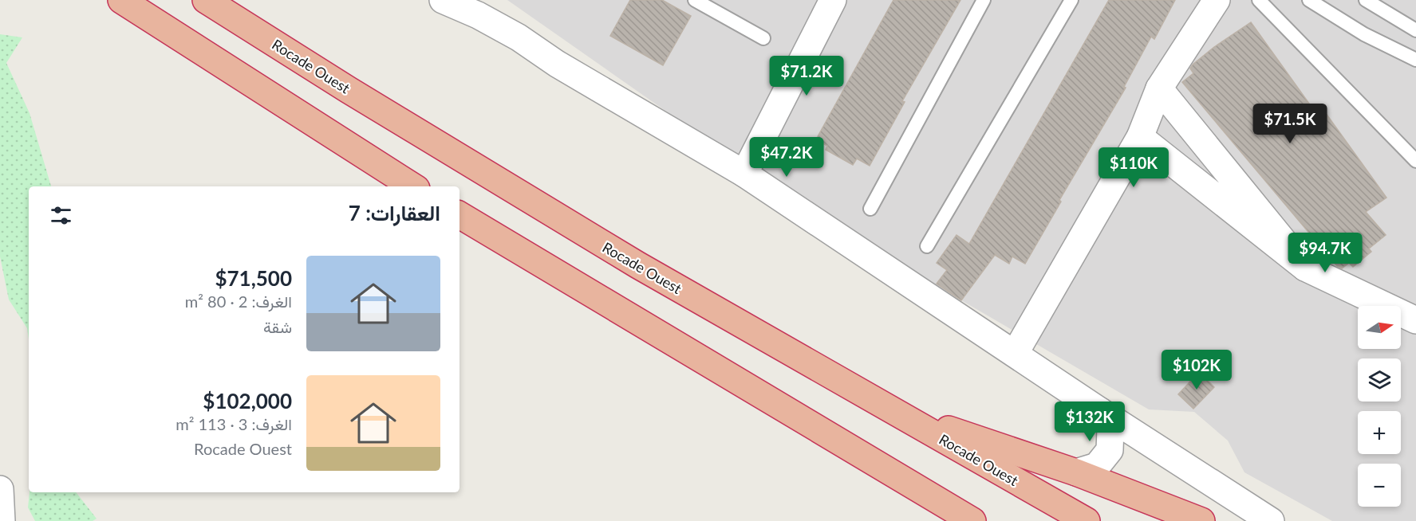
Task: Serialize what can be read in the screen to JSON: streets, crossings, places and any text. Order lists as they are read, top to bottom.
{
  "streets": {
    "highway": ["Rocade Ouest"]
  },
  "north": "right",
  "page": {
    "price": [
      "$71.2K",
      "$71.5K",
      "$47.2K",
      "$110K",
      "$94.7K",
      "$102K",
      "$132K"
    ],
    "heading": "العقارات: 7",
    "list": [
      {
        "name": "$71,500",
        "note": "الغرف: 2 · 80 m² · شقة"
      },
      {
        "name": "$102,000",
        "note": "الغرف: 3 · 113 m² · Rocade Ouest"
      }
    ],
    "map_buttons": ["+", "−"]
  }
}
